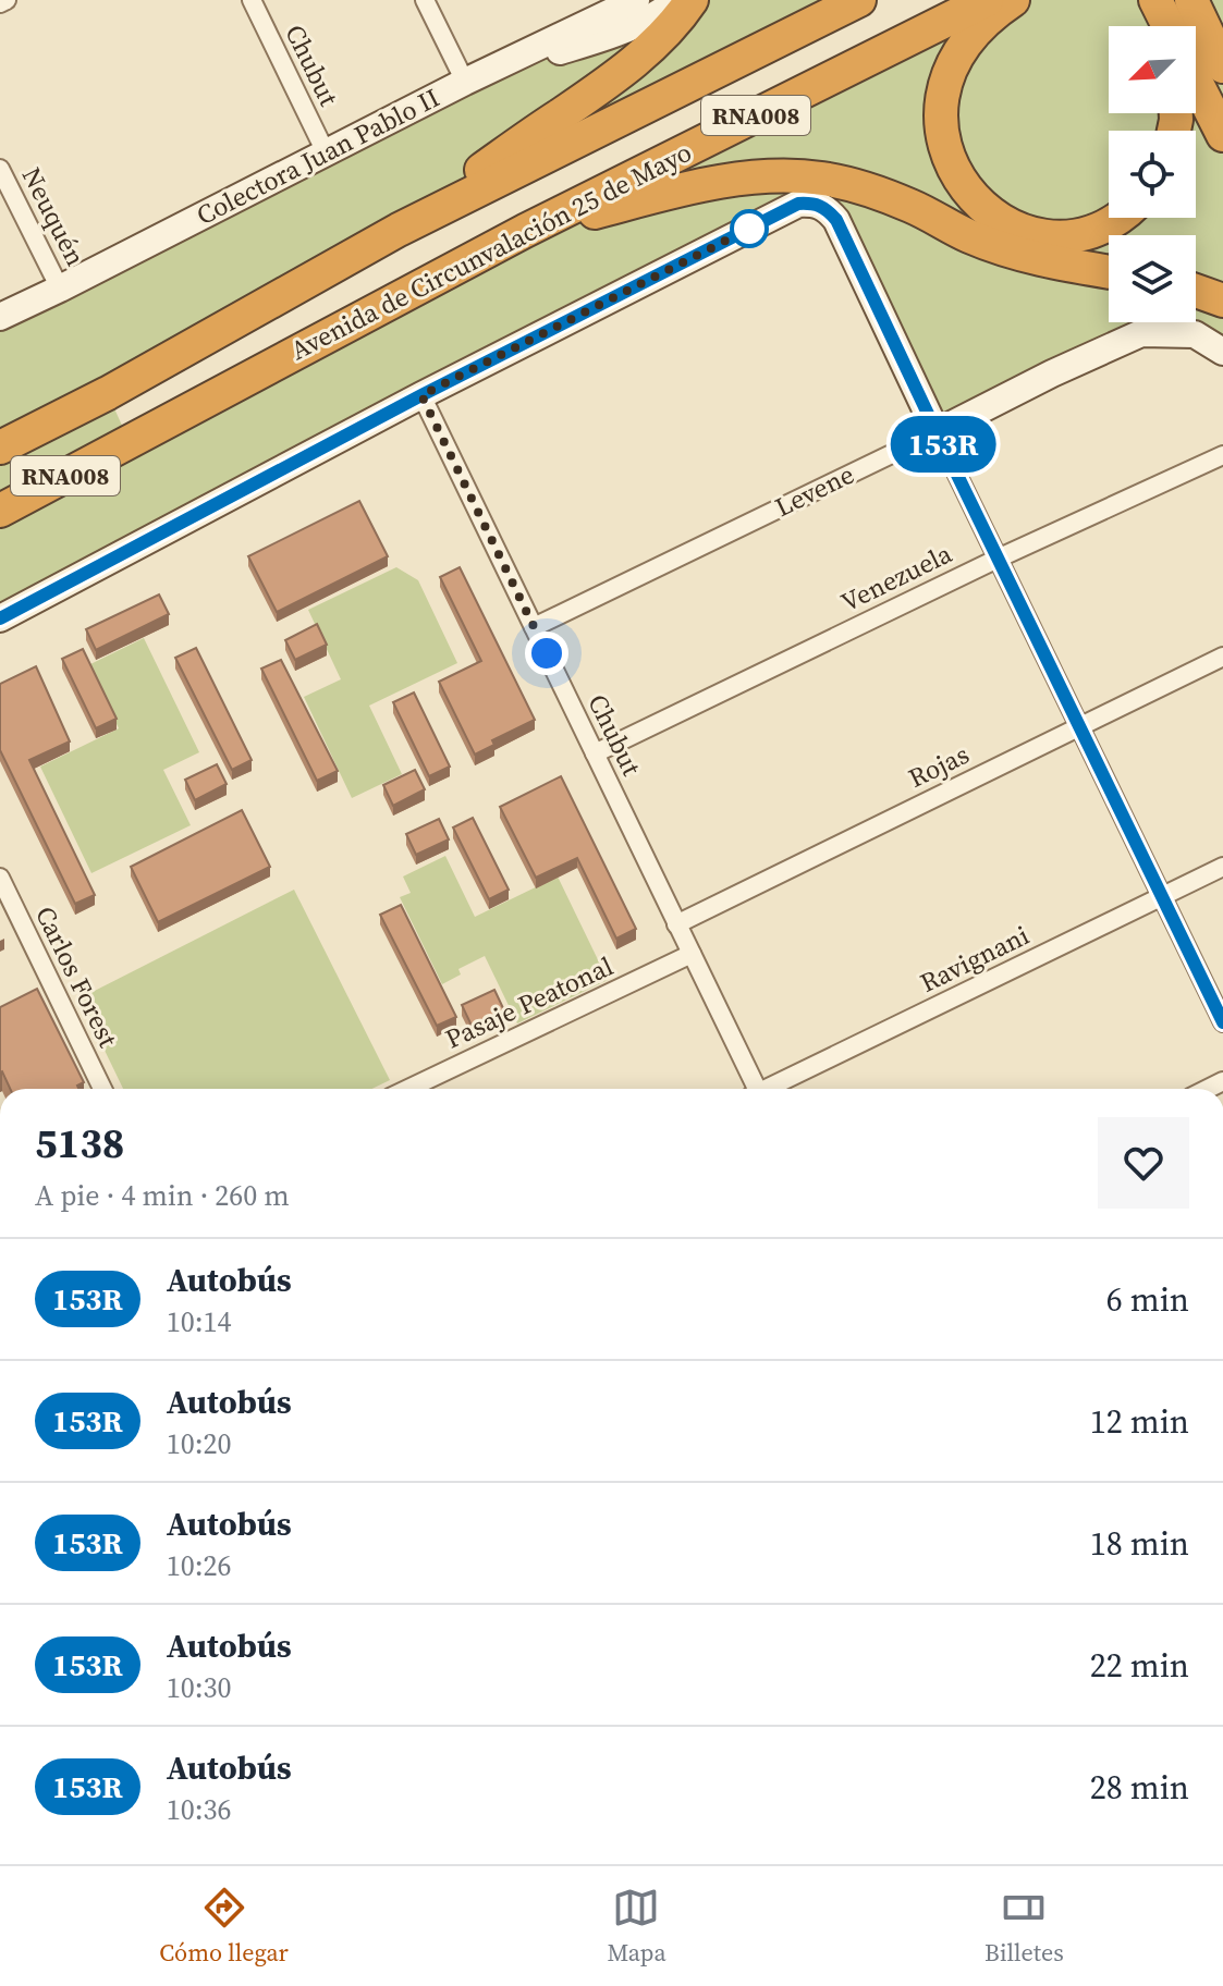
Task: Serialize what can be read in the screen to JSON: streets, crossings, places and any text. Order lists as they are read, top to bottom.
{
  "streets": {
    "highway": ["RNA008", "Avenida de Circunvalación 25 de Mayo"],
    "main road": ["Colectora Juan Pablo II", "Levene"],
    "street": [
      "Chubut",
      "Neuquén",
      "Venezuela",
      "Rojas",
      "Ravignani",
      "Carlos Forest",
      "Pasaje Peatonal"
    ]
  },
  "crossings": [
    ["Chubut", "Colectora Juan Pablo II"],
    ["Chubut", "Levene"],
    ["Chubut", "Venezuela"],
    ["Chubut", "Rojas"],
    ["Chubut", "Pasaje Peatonal"],
    ["Colectora Juan Pablo II", "Neuquén"]
  ],
  "lines": ["bus line 153R"],
  "north": "bottom left",
  "page": {
    "on_map": "153R",
    "heading": ["5138", "A pie · 4 min · 260 m"],
    "list": [
      {
        "mark": "153R",
        "name": "Autobús",
        "note": "10:14",
        "value": "6 min"
      },
      {
        "mark": "153R",
        "name": "Autobús",
        "note": "10:20",
        "value": "12 min"
      },
      {
        "mark": "153R",
        "name": "Autobús",
        "note": "10:26",
        "value": "18 min"
      },
      {
        "mark": "153R",
        "name": "Autobús",
        "note": "10:30",
        "value": "22 min"
      },
      {
        "mark": "153R",
        "name": "Autobús",
        "note": "10:36",
        "value": "28 min"
      }
    ],
    "tabs": ["Cómo llegar", "Mapa", "Billetes"]
  }
}
